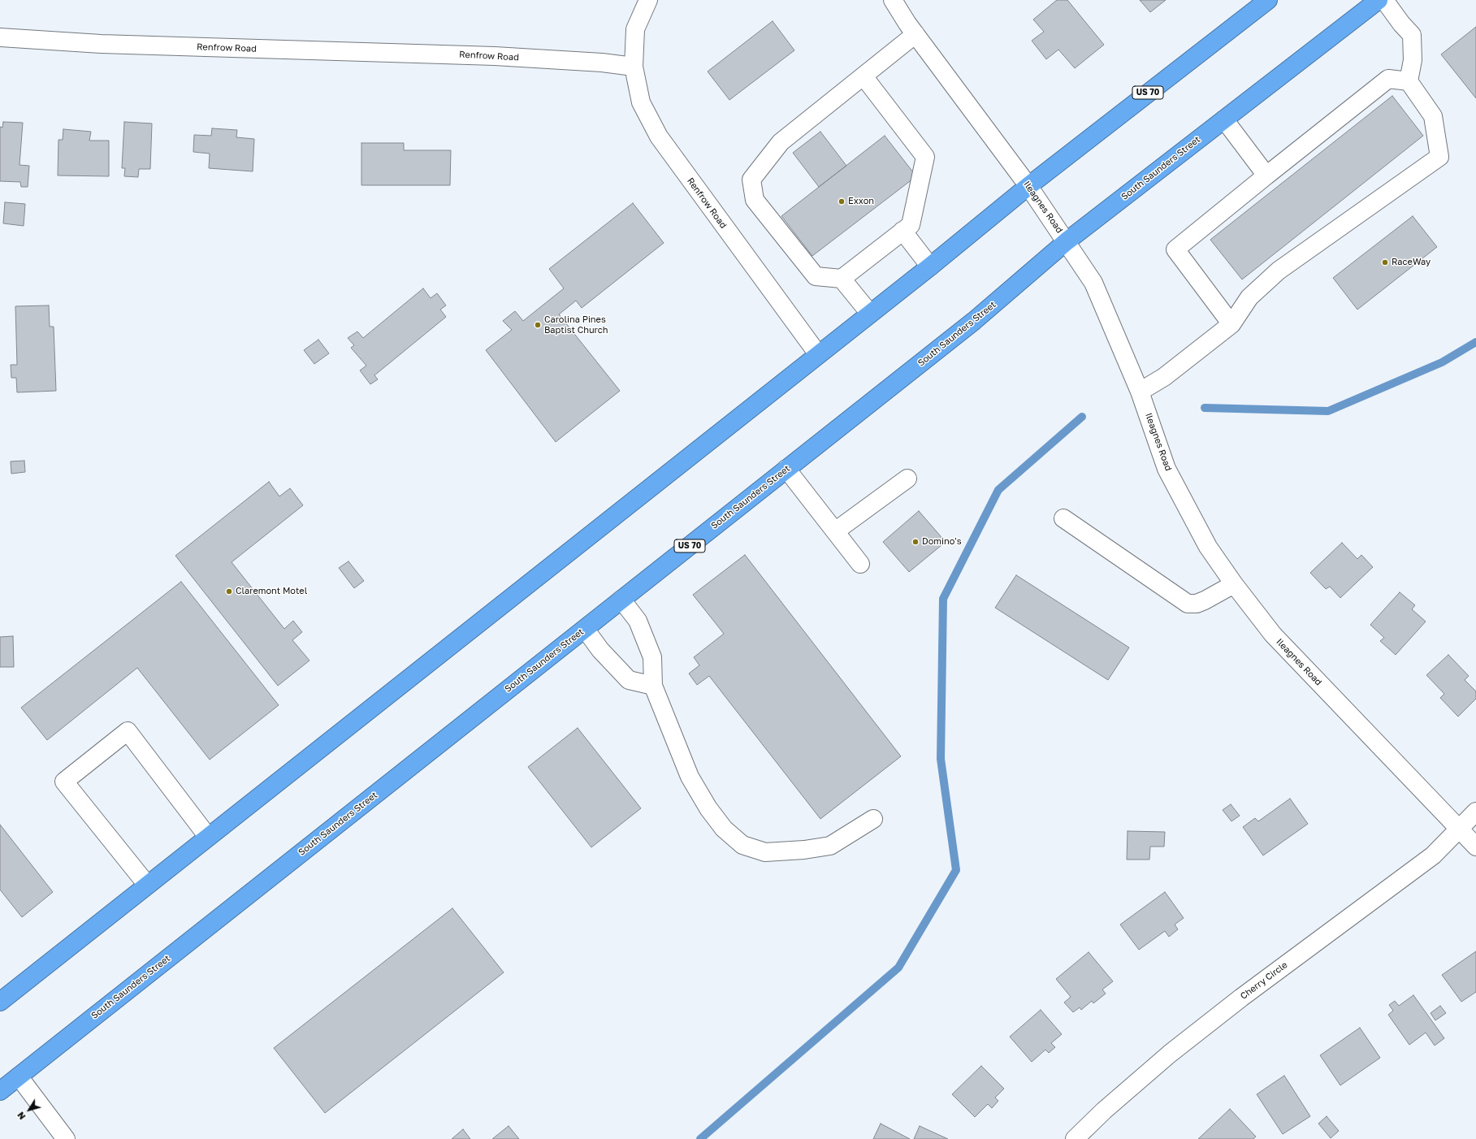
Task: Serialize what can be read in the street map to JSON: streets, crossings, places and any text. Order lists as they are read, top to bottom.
{
  "streets": {
    "highway": ["US 70", "South Saunders Street"],
    "street": ["Renfrow Road", "Ileagnes Road", "Cherry Circle"]
  },
  "crossings": [
    ["Renfrow Road", "US 70"],
    ["US 70", "Ileagnes Road"],
    ["South Saunders Street", "Ileagnes Road"],
    ["Ileagnes Road", "Cherry Circle"]
  ],
  "places": [
    "Exxon",
    "RaceWay",
    "Carolina Pines Baptist Church",
    "Domino's",
    "Claremont Motel"
  ],
  "north": "bottom left"
}
